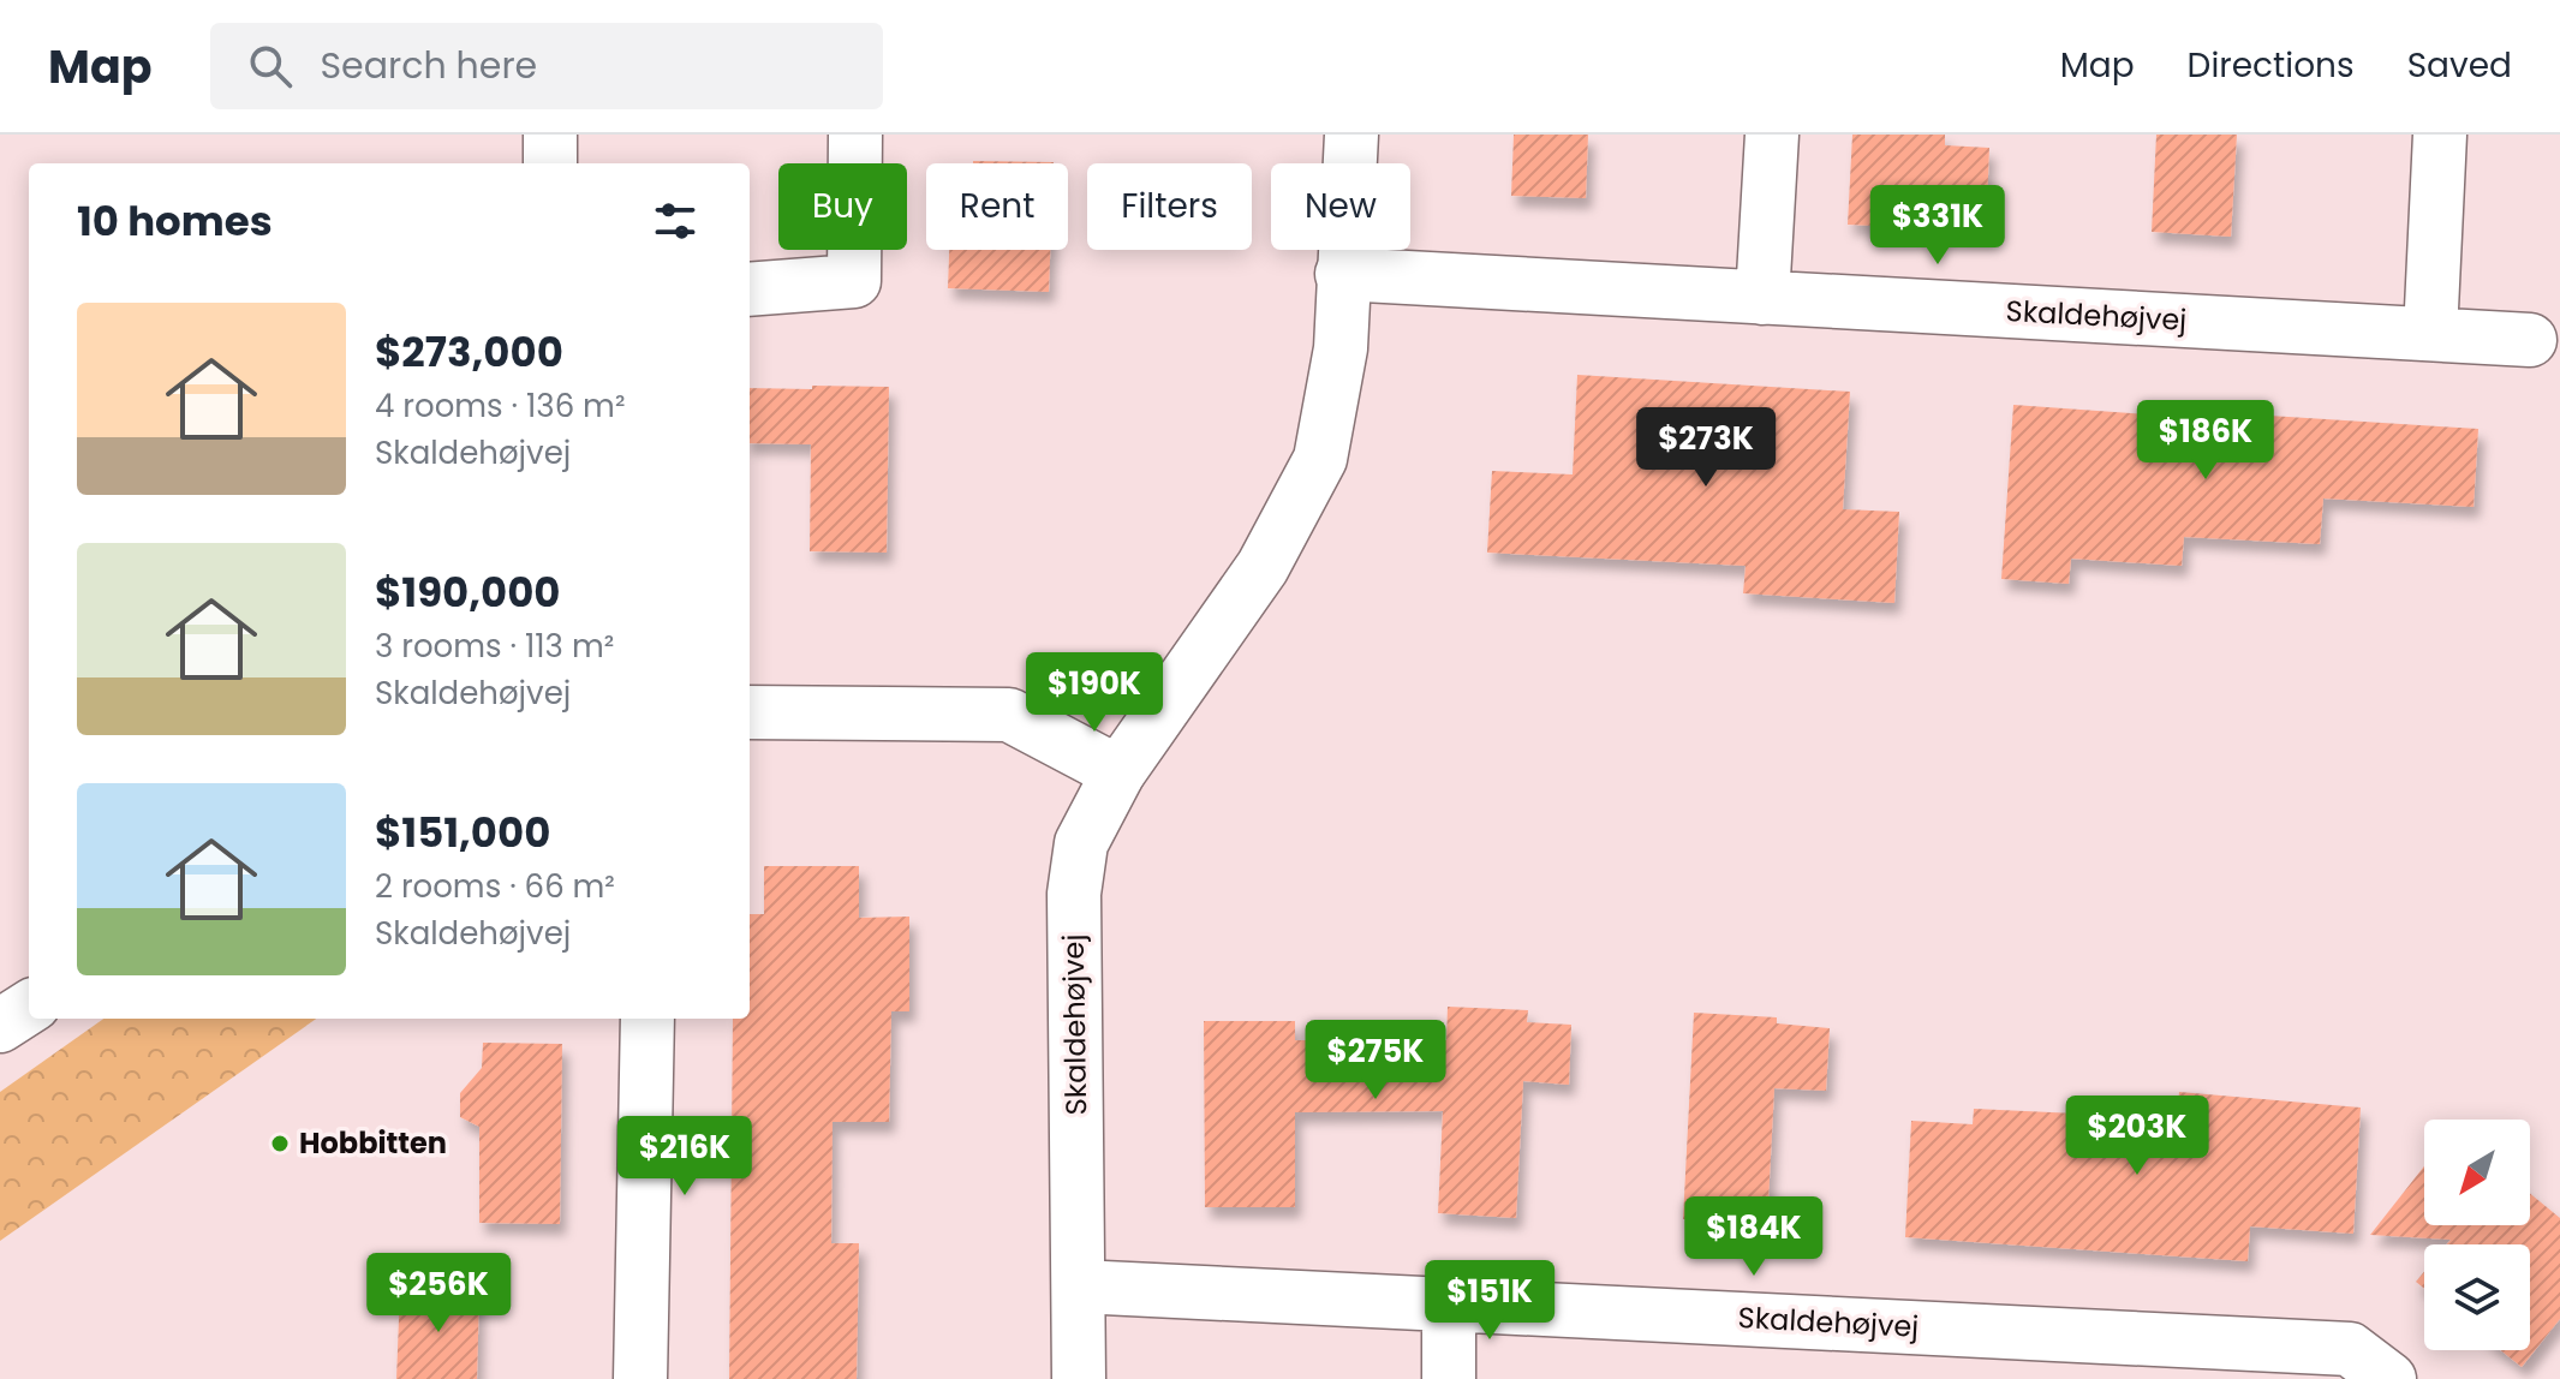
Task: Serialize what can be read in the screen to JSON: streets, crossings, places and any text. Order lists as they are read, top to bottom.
{
  "streets": {
    "street": ["Skaldehøjvej"]
  },
  "places": ["Hobbitten"],
  "north": "bottom left",
  "page": {
    "header": "Map",
    "search": "Search here",
    "nav": ["Map", "Directions", "Saved"],
    "chip": [
      "Buy",
      "Rent",
      "Filters",
      "New"
    ],
    "heading": "10 homes",
    "price": [
      "$331K",
      "$186K",
      "$273K",
      "$190K",
      "$275K",
      "$203K",
      "$216K",
      "$184K",
      "$256K",
      "$151K"
    ],
    "list": [
      {
        "name": "$273,000",
        "note": "4 rooms · 136 m² · Skaldehøjvej"
      },
      {
        "name": "$190,000",
        "note": "3 rooms · 113 m² · Skaldehøjvej"
      },
      {
        "name": "$151,000",
        "note": "2 rooms · 66 m² · Skaldehøjvej"
      }
    ]
  }
}
